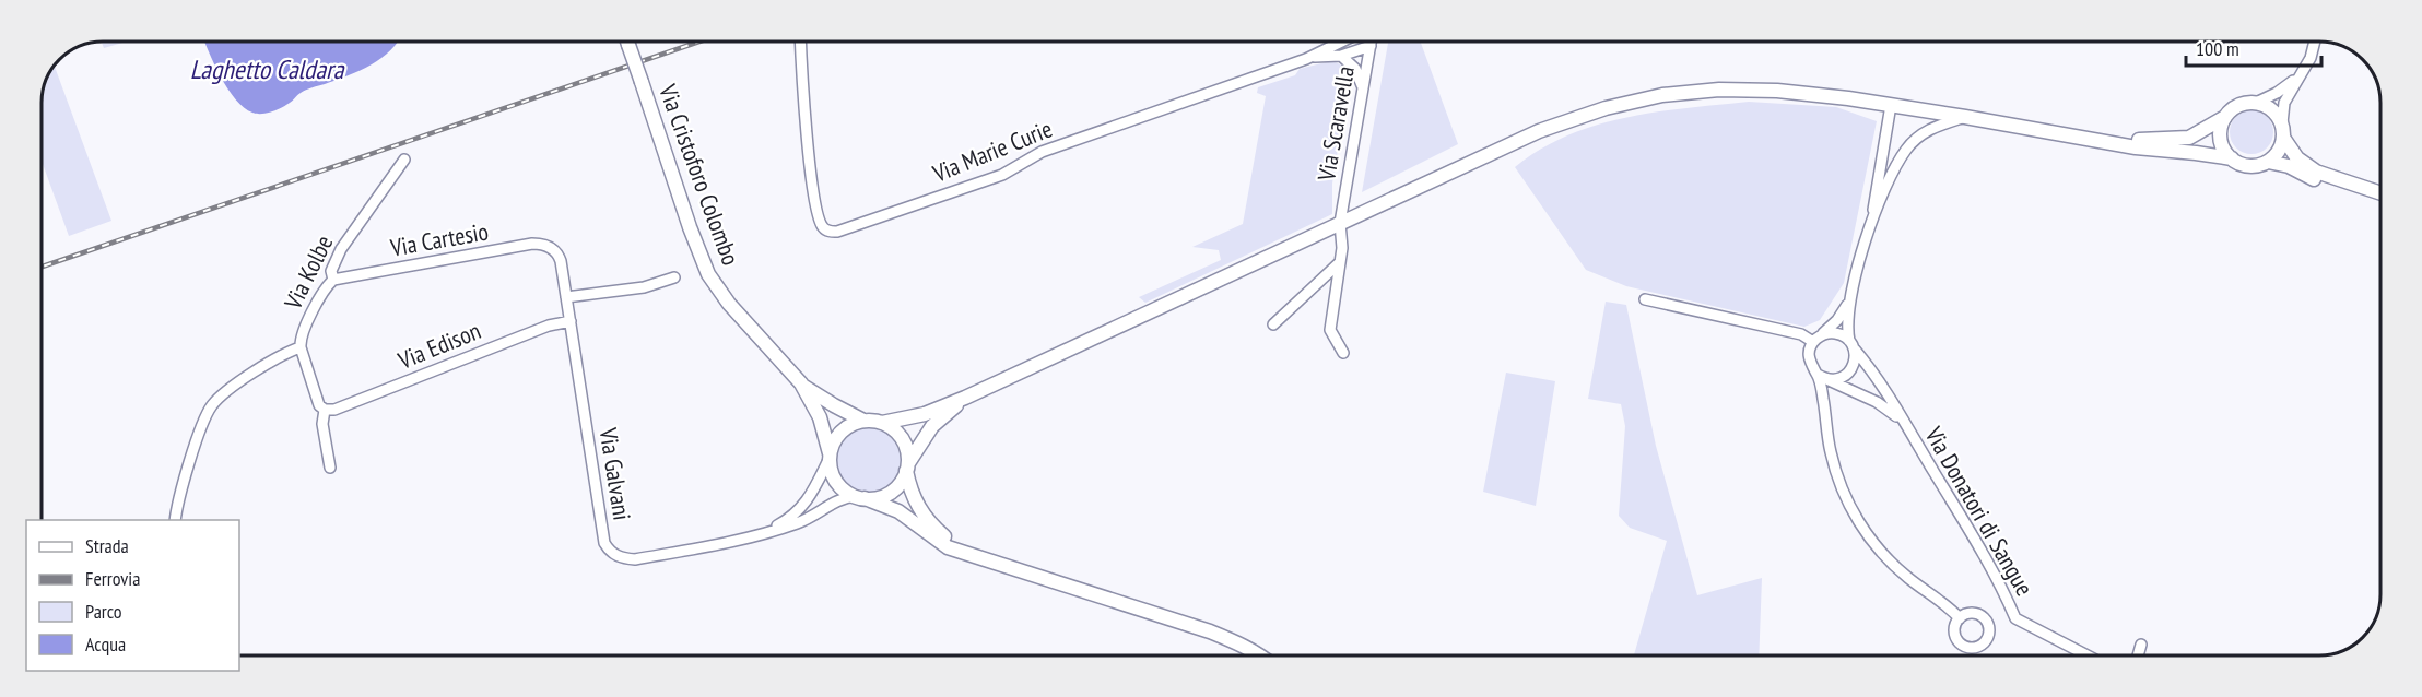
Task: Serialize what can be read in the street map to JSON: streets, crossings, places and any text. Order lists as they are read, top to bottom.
{
  "streets": {
    "street": [
      "Via Scaravella",
      "Via Marie Curie",
      "Via Cristoforo Colombo",
      "Via Cartesio",
      "Via Kolbe",
      "Via Edison",
      "Via Galvani",
      "Via Donatori di Sangue"
    ]
  },
  "crossings": [
    ["Via Cristoforo Colombo", "Via Galvani"],
    ["Via Cartesio", "Via Kolbe"],
    ["Via Cartesio", "Via Galvani"],
    ["Via Edison", "Via Galvani"]
  ],
  "water": ["Laghetto Caldara"],
  "legend": [
    "Strada",
    "Ferrovia",
    "Parco",
    "Acqua"
  ],
  "scale_bar": "100 m"
}
